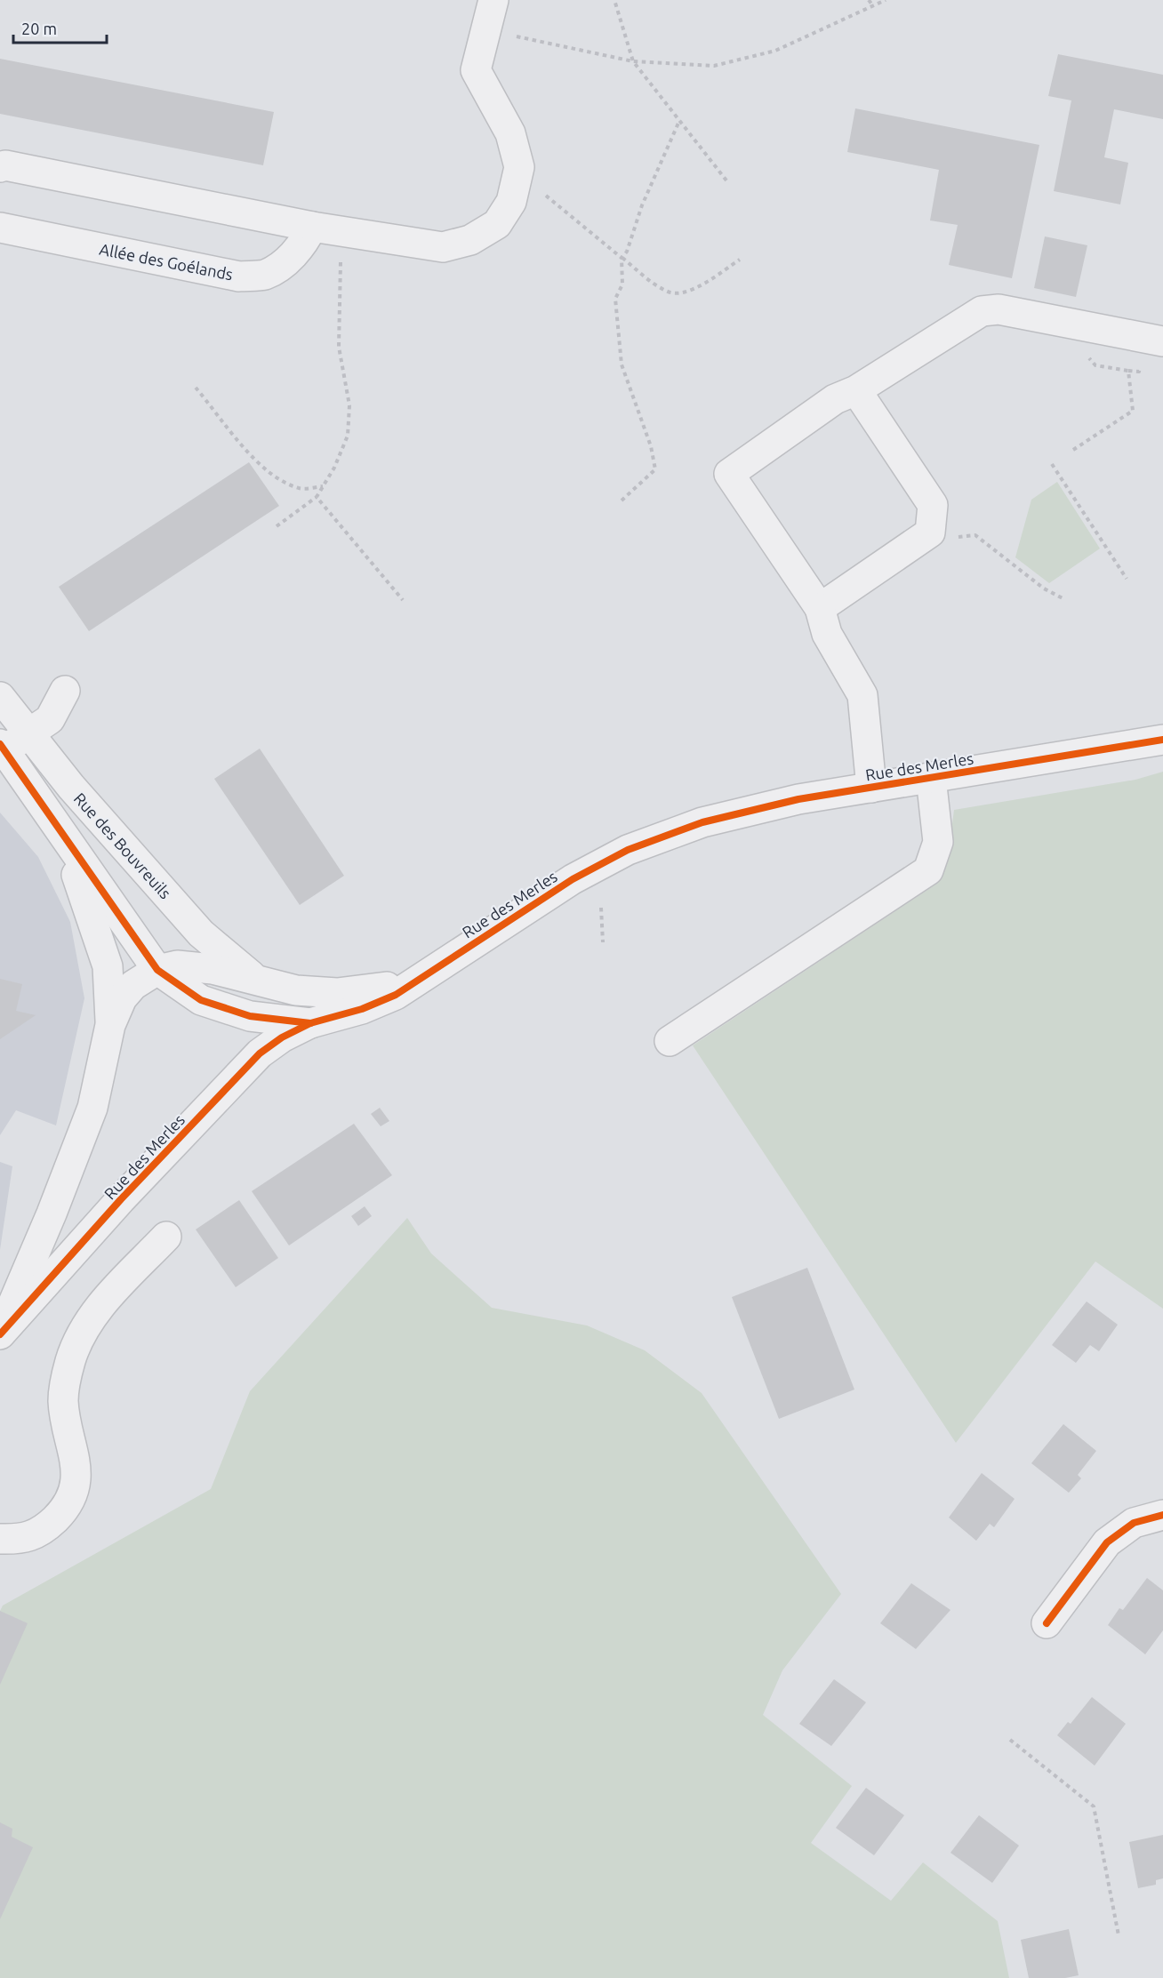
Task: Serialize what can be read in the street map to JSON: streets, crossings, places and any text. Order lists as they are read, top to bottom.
{
  "streets": {
    "street": ["Allée des Goélands", "Rue des Merles", "Rue des Bouvreuils"]
  },
  "crossings": [
    ["Rue des Merles", "Rue des Bouvreuils"]
  ],
  "scale_bar": "20 m"
}
